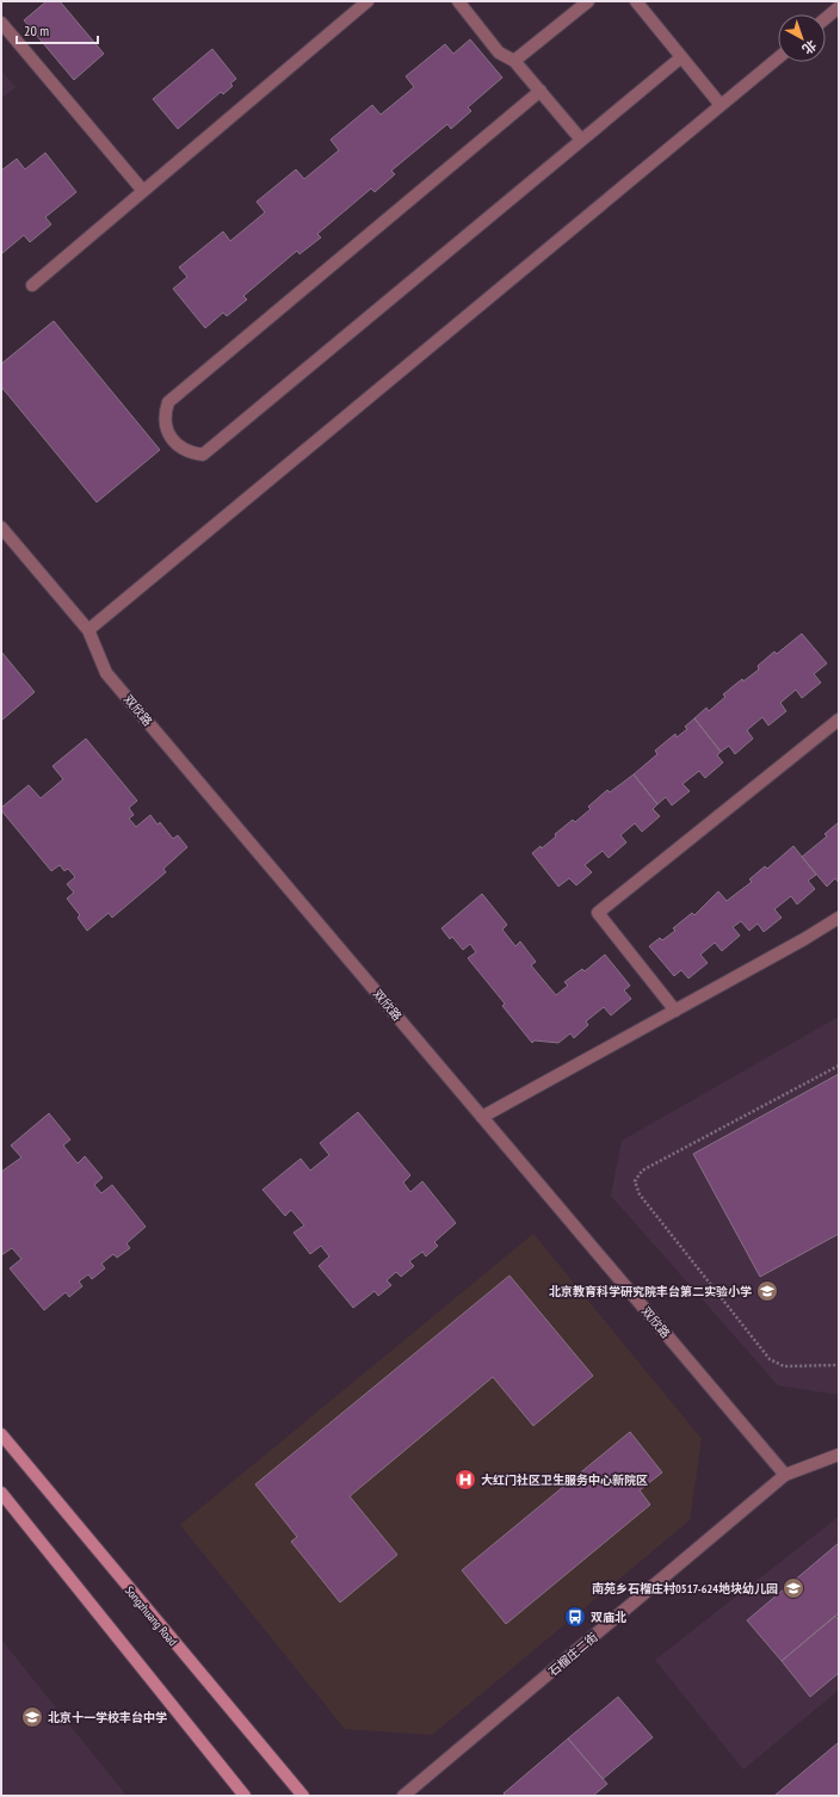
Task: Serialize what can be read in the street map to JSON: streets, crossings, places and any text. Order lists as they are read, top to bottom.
{
  "streets": {
    "main road": ["Songzhuang Road"],
    "street": ["双欣路", "石榴庄二街"]
  },
  "crossings": [
    ["双欣路", "石榴庄二街"]
  ],
  "places": {
    "school or university": ["北京教育科学研究院丰台第二实验小学", "南苑乡石榴庄村0517-624地块幼儿园", "北京十一学校丰台中学"],
    "hospital": ["大红门社区卫生服务中心新院区"],
    "bus stop": ["双庙北"]
  },
  "scale_bar": "20 m",
  "north": "bottom right"
}
